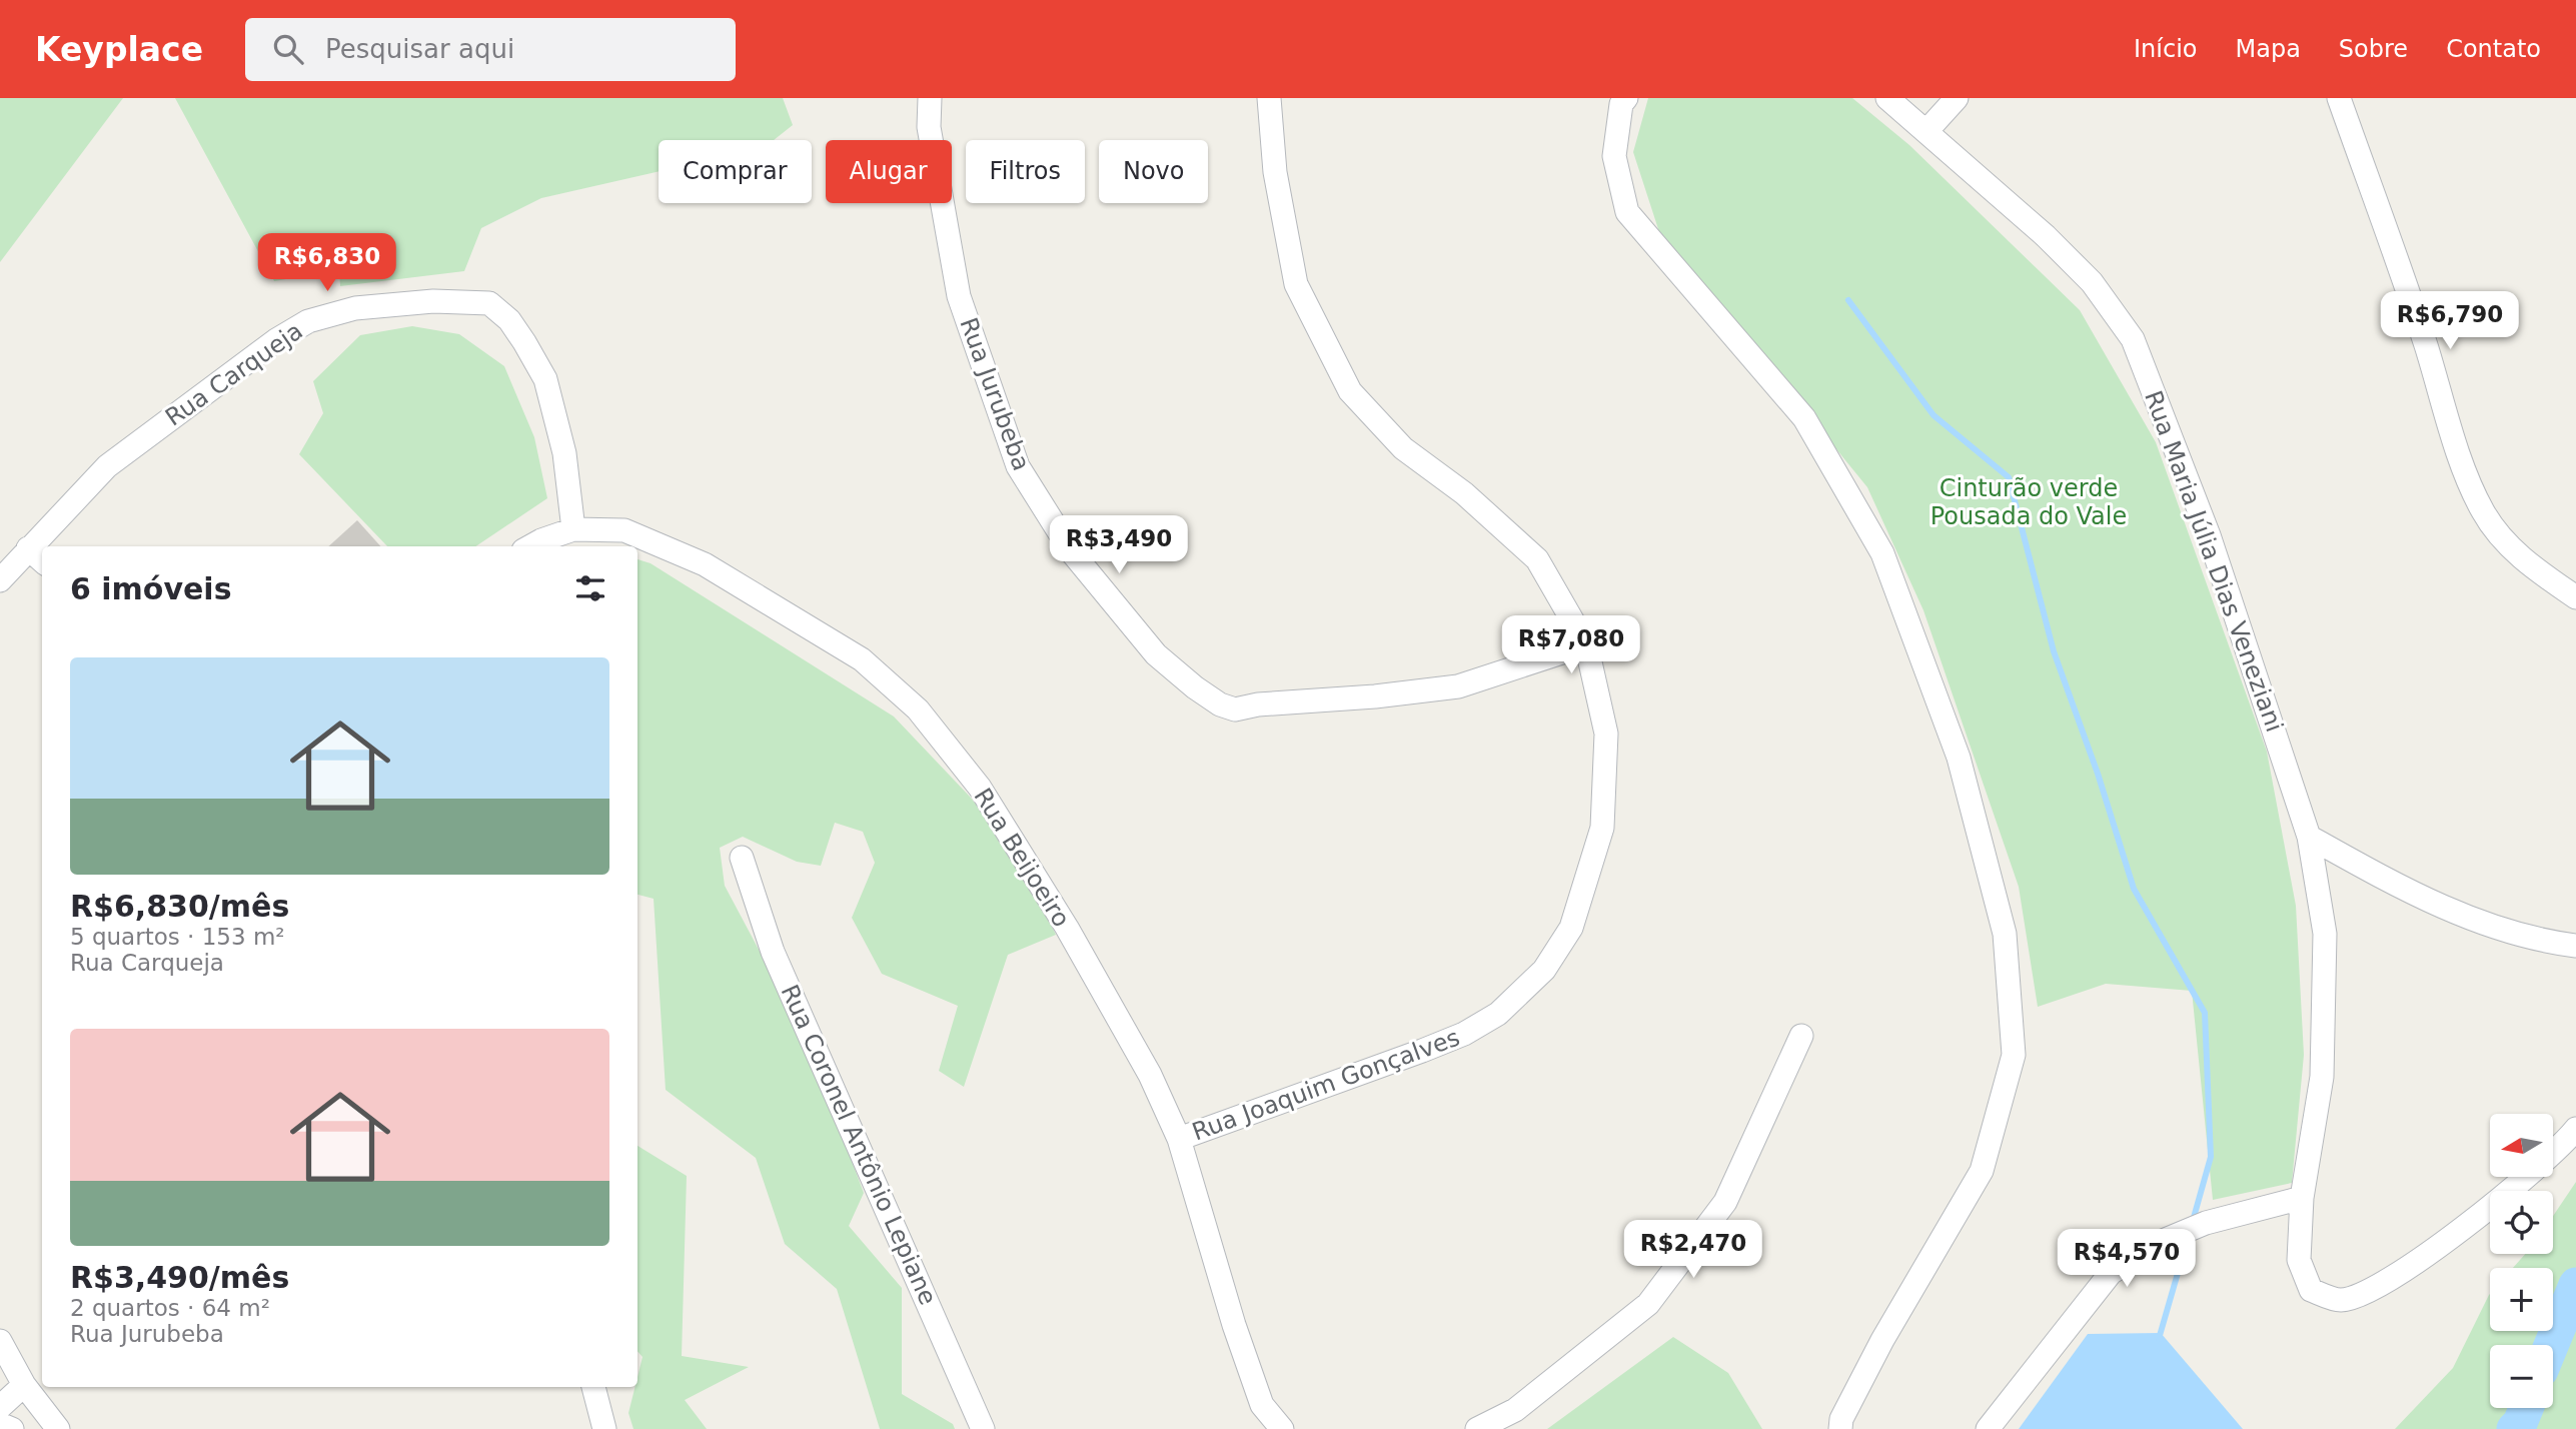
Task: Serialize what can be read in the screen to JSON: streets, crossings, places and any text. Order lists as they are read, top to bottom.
{
  "streets": {
    "street": [
      "Rua Carqueja",
      "Rua Jurubeba",
      "Rua Maria Júlia Dias Veneziani",
      "Rua Beijoeiro",
      "Rua Joaquim Gonçalves",
      "Rua Coronel Antônio Lepiane"
    ]
  },
  "crossings": [
    ["Rua Carqueja", "Rua Beijoeiro"],
    ["Rua Jurubeba", "Rua Joaquim Gonçalves"],
    ["Rua Beijoeiro", "Rua Joaquim Gonçalves"]
  ],
  "parks": ["Cinturão verde Pousada do Vale"],
  "north": "left",
  "page": {
    "header": "Keyplace",
    "search": "Pesquisar aqui",
    "nav": [
      "Início",
      "Mapa",
      "Sobre",
      "Contato"
    ],
    "chip": [
      "Comprar",
      "Alugar",
      "Filtros",
      "Novo"
    ],
    "price": [
      "R$6,830",
      "R$6,790",
      "R$3,490",
      "R$7,080",
      "R$2,470",
      "R$4,570"
    ],
    "heading": "6 imóveis",
    "list": [
      {
        "name": "R$6,830/mês",
        "note": "5 quartos · 153 m² · Rua Carqueja"
      },
      {
        "name": "R$3,490/mês",
        "note": "2 quartos · 64 m² · Rua Jurubeba"
      }
    ],
    "map_buttons": ["+", "−"]
  }
}
